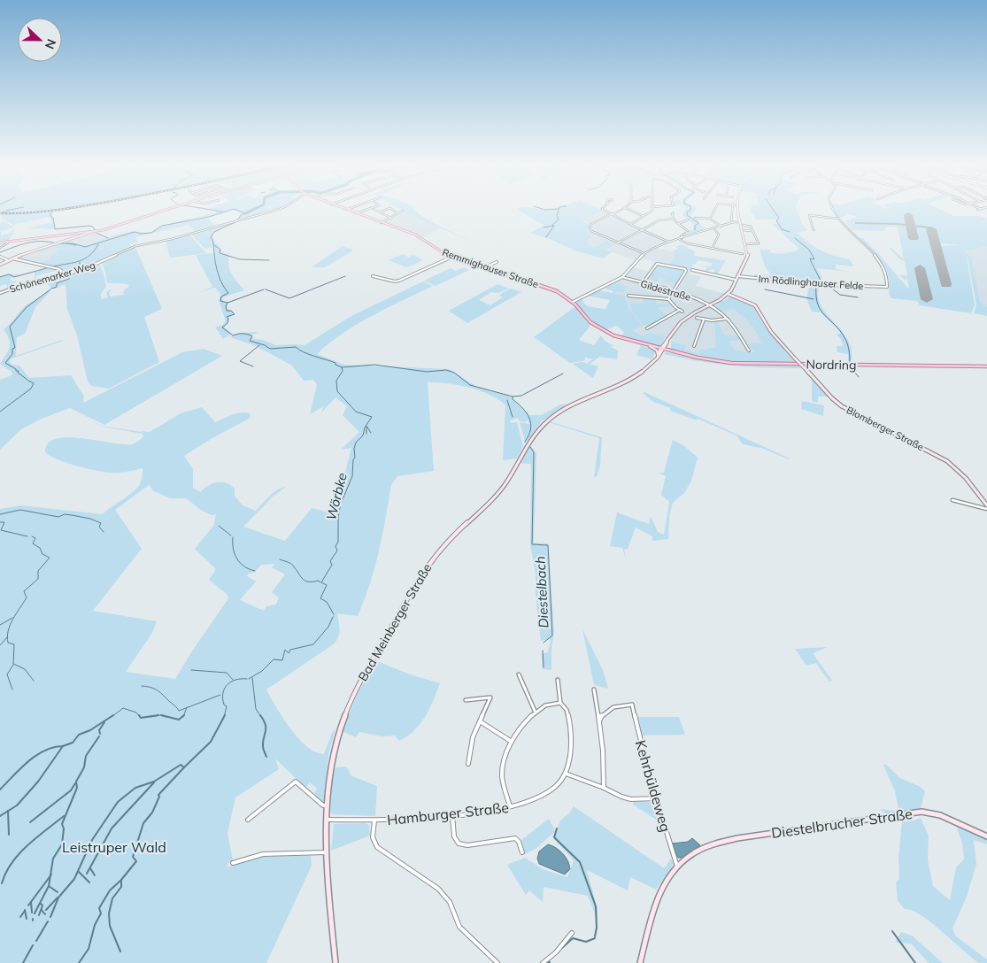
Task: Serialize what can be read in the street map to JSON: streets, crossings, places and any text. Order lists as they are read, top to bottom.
{
  "streets": {
    "main road": ["Remmighauser Straße", "Nordring"],
    "street": [
      "Schönemarker Weg",
      "Im Rödlinghauser Felde",
      "Gildestraße",
      "Blomberger Straße",
      "Bad Meinberger Straße",
      "Kehrbüldeweg",
      "Hamburger Straße",
      "Diestelbrucher Straße"
    ]
  },
  "crossings": [
    ["Remmighauser Straße", "Nordring"],
    ["Remmighauser Straße", "Bad Meinberger Straße"],
    ["Gildestraße", "Bad Meinberger Straße"],
    ["Nordring", "Bad Meinberger Straße"],
    ["Blomberger Straße", "Bad Meinberger Straße"],
    ["Bad Meinberger Straße", "Hamburger Straße"],
    ["Kehrbüldeweg", "Diestelbrucher Straße"]
  ],
  "water": ["Wörbke", "Diestelbach"],
  "parks": ["Leistruper Wald"],
  "north": "right"
}
